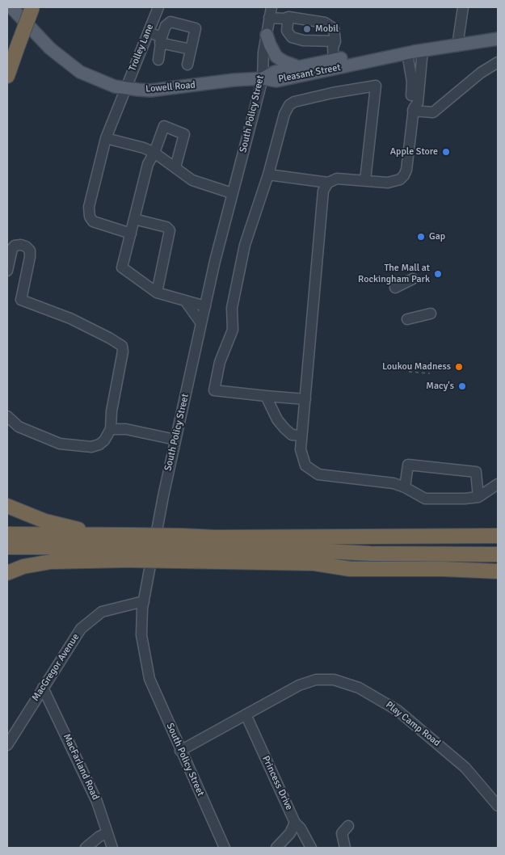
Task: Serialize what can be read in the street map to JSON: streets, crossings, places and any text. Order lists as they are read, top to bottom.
{
  "streets": {
    "main road": ["Pleasant Street", "Lowell Road"],
    "street": [
      "Trolley Lane",
      "South Policy Street",
      "MacGregor Avenue",
      "Play Camp Road",
      "MacFarland Road",
      "Princess Drive"
    ]
  },
  "crossings": [
    ["Trolley Lane", "Lowell Road"],
    ["Pleasant Street", "Lowell Road"],
    ["Pleasant Street", "South Policy Street"],
    ["Lowell Road", "South Policy Street"],
    ["South Policy Street", "MacGregor Avenue"],
    ["South Policy Street", "Play Camp Road"],
    ["MacGregor Avenue", "MacFarland Road"],
    ["Play Camp Road", "Princess Drive"]
  ],
  "places": [
    "Mobil",
    "Apple Store",
    "Gap",
    "The Mall at Rockingham Park",
    "Loukou Madness",
    "Macy's"
  ]
}
